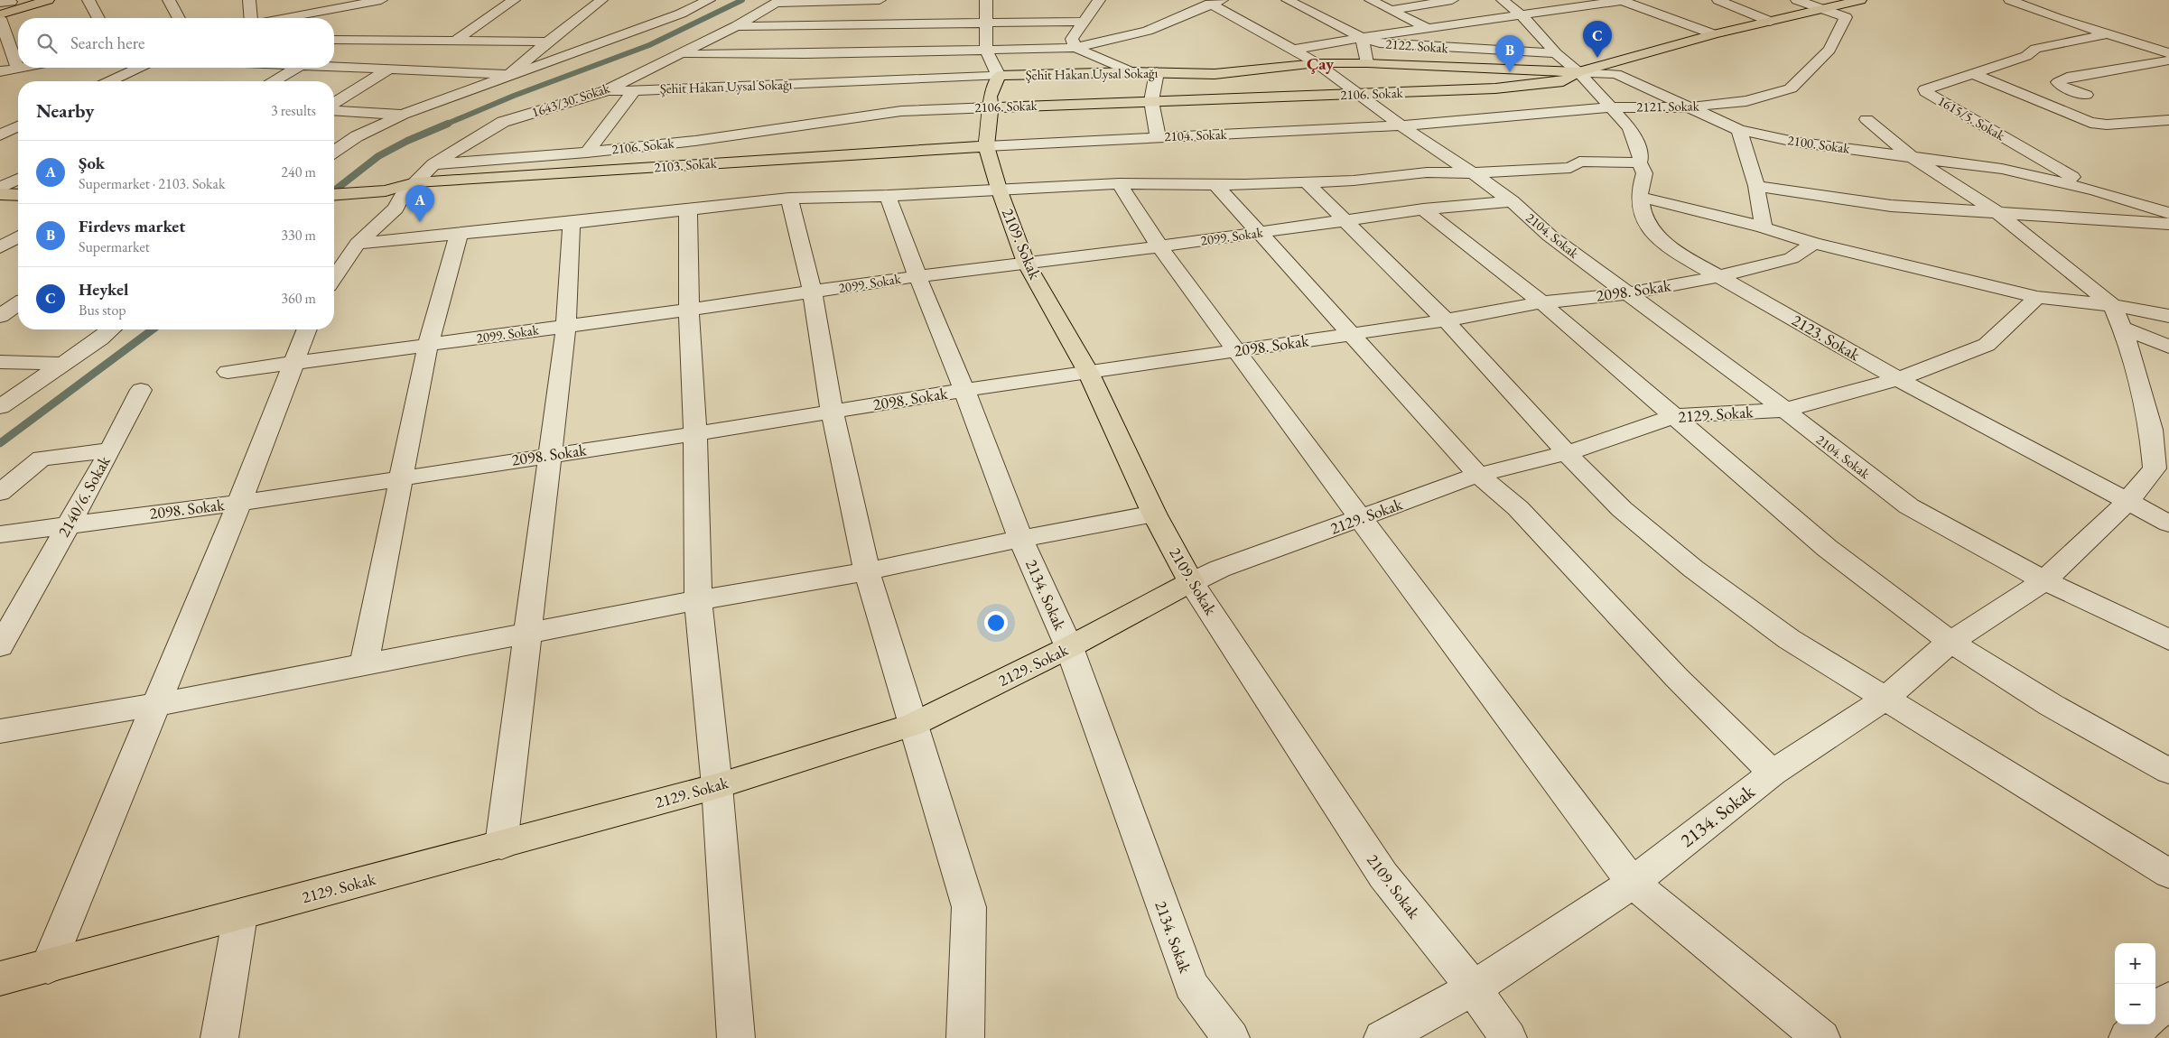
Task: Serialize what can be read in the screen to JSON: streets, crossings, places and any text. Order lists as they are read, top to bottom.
{
  "streets": {
    "main road": [
      "Şehit Hakan Uysal Sokağı",
      "2106. Sokak",
      "2103. Sokak",
      "2109. Sokak",
      "2129. Sokak"
    ],
    "street": [
      "2122. Sokak",
      "1643/30. Sokak",
      "2121. Sokak",
      "1615/5. Sokak",
      "2104. Sokak",
      "2100. Sokak",
      "2099. Sokak",
      "2098. Sokak",
      "2123. Sokak",
      "2140/6. Sokak",
      "2134. Sokak"
    ]
  },
  "crossings": [
    ["Şehit Hakan Uysal Sokağı", "2106. Sokak"],
    ["Şehit Hakan Uysal Sokağı", "1643/30. Sokak"],
    ["Şehit Hakan Uysal Sokağı", "2100. Sokak"],
    ["Şehit Hakan Uysal Sokağı", "2109. Sokak"],
    ["Şehit Hakan Uysal Sokağı", "2123. Sokak"],
    ["2106. Sokak", "1643/30. Sokak"],
    ["2106. Sokak", "2100. Sokak"],
    ["2106. Sokak", "2109. Sokak"],
    ["2106. Sokak", "2123. Sokak"],
    ["1643/30. Sokak", "2103. Sokak"],
    ["2121. Sokak", "2104. Sokak"],
    ["2121. Sokak", "2100. Sokak"],
    ["2121. Sokak", "2123. Sokak"],
    ["1615/5. Sokak", "2100. Sokak"],
    ["2104. Sokak", "2103. Sokak"],
    ["2104. Sokak", "2099. Sokak"],
    ["2104. Sokak", "2109. Sokak"],
    ["2104. Sokak", "2098. Sokak"],
    ["2104. Sokak", "2129. Sokak"],
    ["2104. Sokak", "2134. Sokak"],
    ["2100. Sokak", "2123. Sokak"],
    ["2103. Sokak", "2109. Sokak"],
    ["2099. Sokak", "2109. Sokak"],
    ["2099. Sokak", "2134. Sokak"],
    ["2109. Sokak", "2098. Sokak"],
    ["2109. Sokak", "2129. Sokak"],
    ["2109. Sokak", "2134. Sokak"],
    ["2098. Sokak", "2123. Sokak"],
    ["2098. Sokak", "2140/6. Sokak"],
    ["2098. Sokak", "2134. Sokak"],
    ["2123. Sokak", "2129. Sokak"],
    ["2123. Sokak", "2134. Sokak"],
    ["2129. Sokak", "2134. Sokak"]
  ],
  "districts": ["Çay"],
  "page": {
    "search": "Search here",
    "pins": ["C", "B", "A"],
    "heading": ["Nearby", "3 results"],
    "list": [
      {
        "mark": "A",
        "name": "Şok",
        "note": "Supermarket · 2103. Sokak",
        "value": "240 m"
      },
      {
        "mark": "B",
        "name": "Firdevs market",
        "note": "Supermarket",
        "value": "330 m"
      },
      {
        "mark": "C",
        "name": "Heykel",
        "note": "Bus stop",
        "value": "360 m"
      }
    ],
    "map_buttons": ["+", "−"]
  }
}
